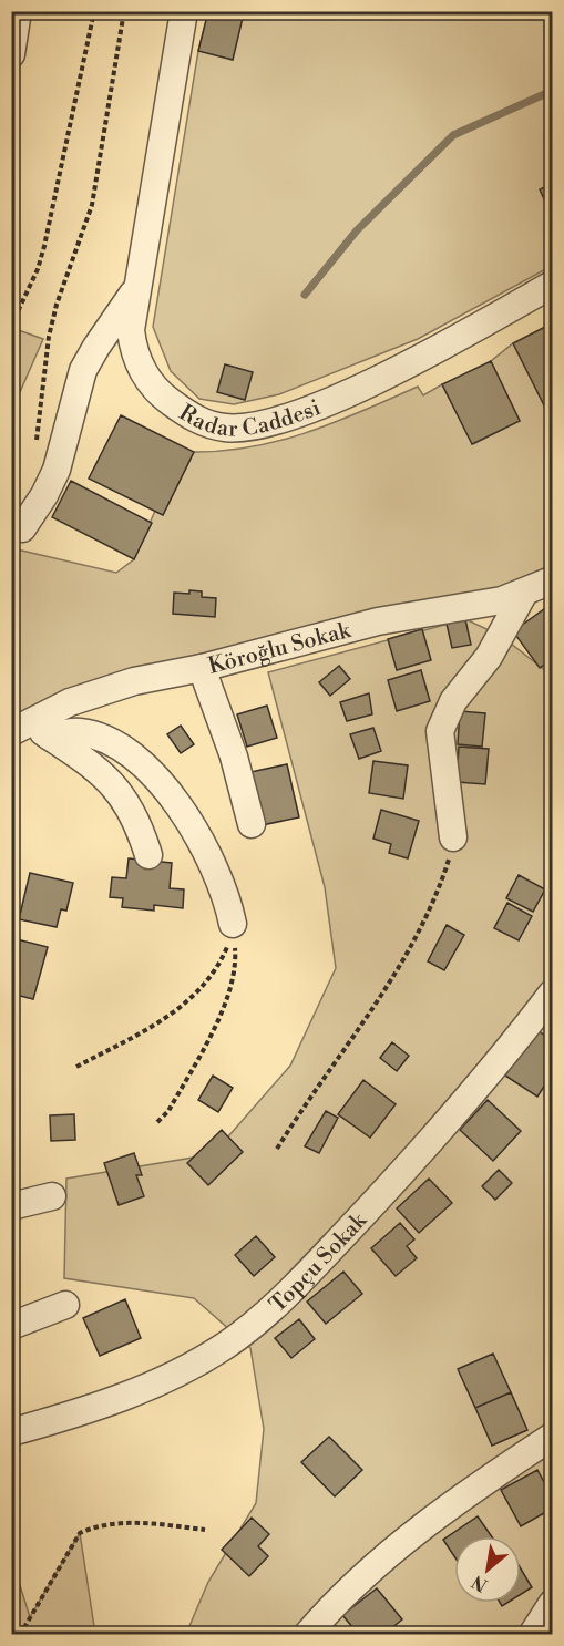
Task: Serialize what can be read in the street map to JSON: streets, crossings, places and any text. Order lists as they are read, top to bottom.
{
  "streets": {
    "street": ["Radar Caddesi", "Köroğlu Sokak", "Topçu Sokak"]
  },
  "north": "bottom left"
}
